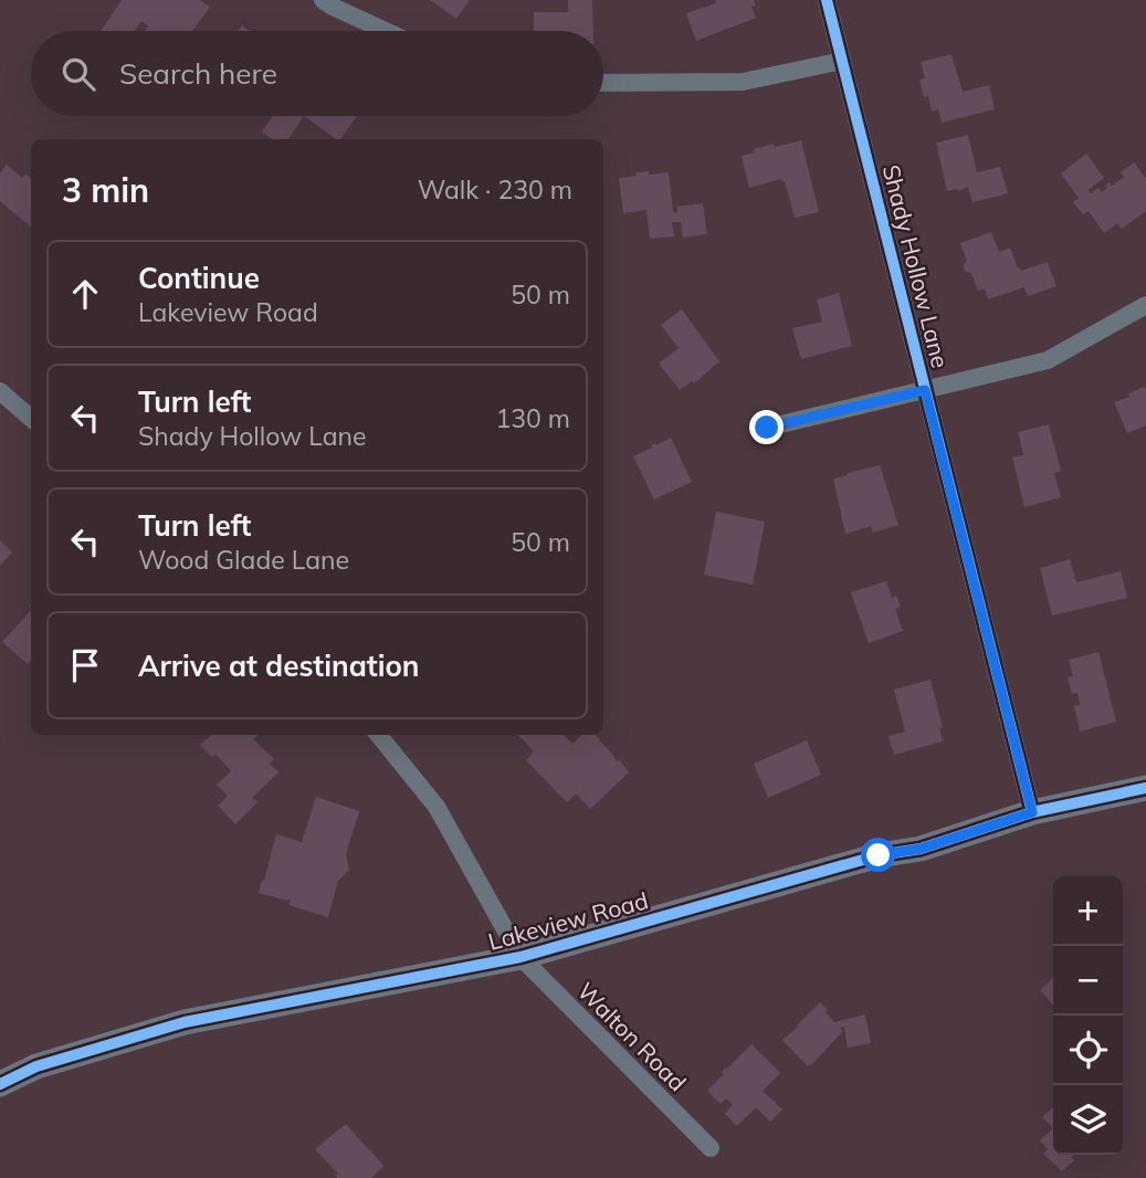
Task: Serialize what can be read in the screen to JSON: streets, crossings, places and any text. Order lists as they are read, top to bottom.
{
  "streets": {
    "street": ["Shady Hollow Lane", "Lakeview Road", "Walton Road"]
  },
  "crossings": [
    ["Shady Hollow Lane", "Lakeview Road"],
    ["Lakeview Road", "Walton Road"]
  ],
  "page": {
    "search": "Search here",
    "heading": ["3 min", "Walk · 230 m"],
    "list": [
      ["Continue", "Lakeview Road", "50 m"],
      ["Turn left", "Shady Hollow Lane", "130 m"],
      ["Turn left", "Wood Glade Lane", "50 m"],
      "Arrive at destination"
    ],
    "map_buttons": ["+", "−"]
  }
}
